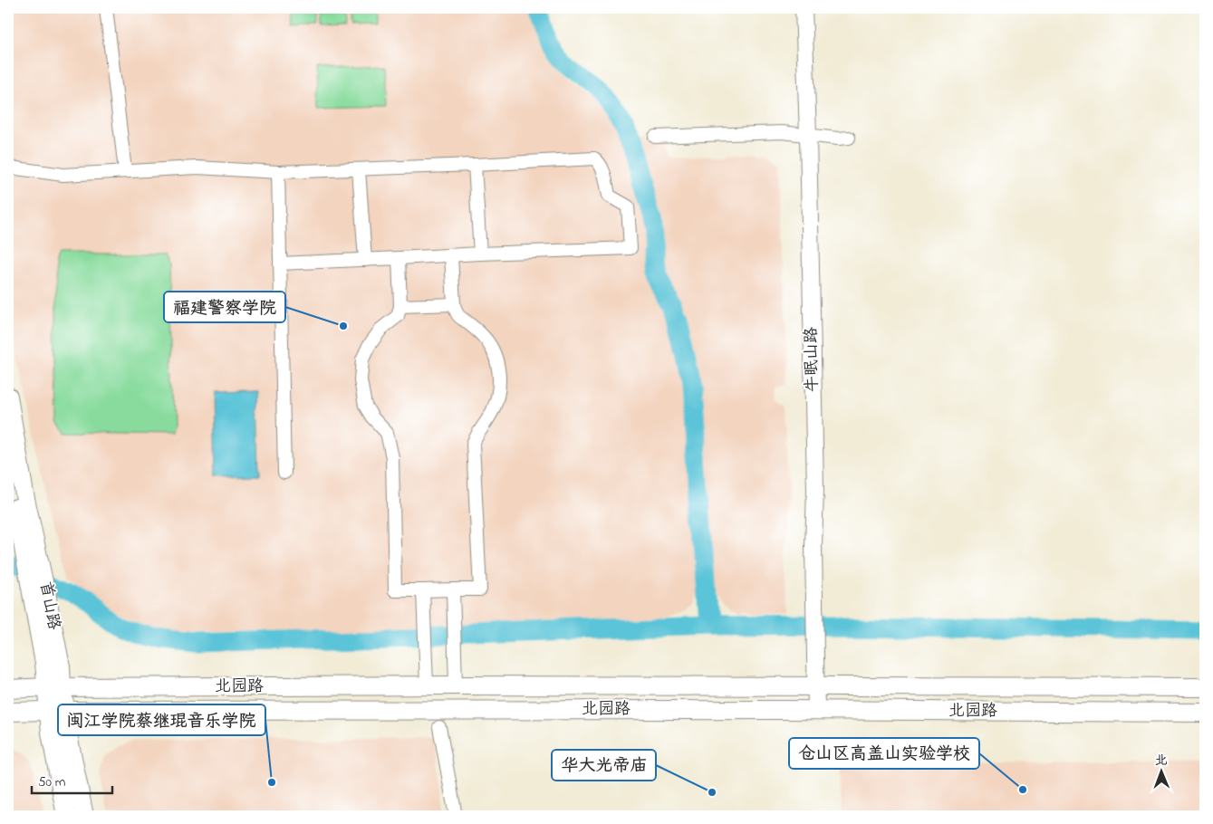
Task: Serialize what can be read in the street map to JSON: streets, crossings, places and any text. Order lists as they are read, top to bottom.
{
  "streets": {
    "main road": ["首山路", "北园路"],
    "street": ["牛眠山路"]
  },
  "crossings": [
    ["牛眠山路", "北园路"],
    ["首山路", "北园路"]
  ],
  "places": [
    "福建警察学院",
    "闽江学院蔡继琨音乐学院",
    "仓山区高盖山实验学校",
    "华大光帝庙"
  ],
  "scale_bar": "50 m",
  "north": "top"
}
